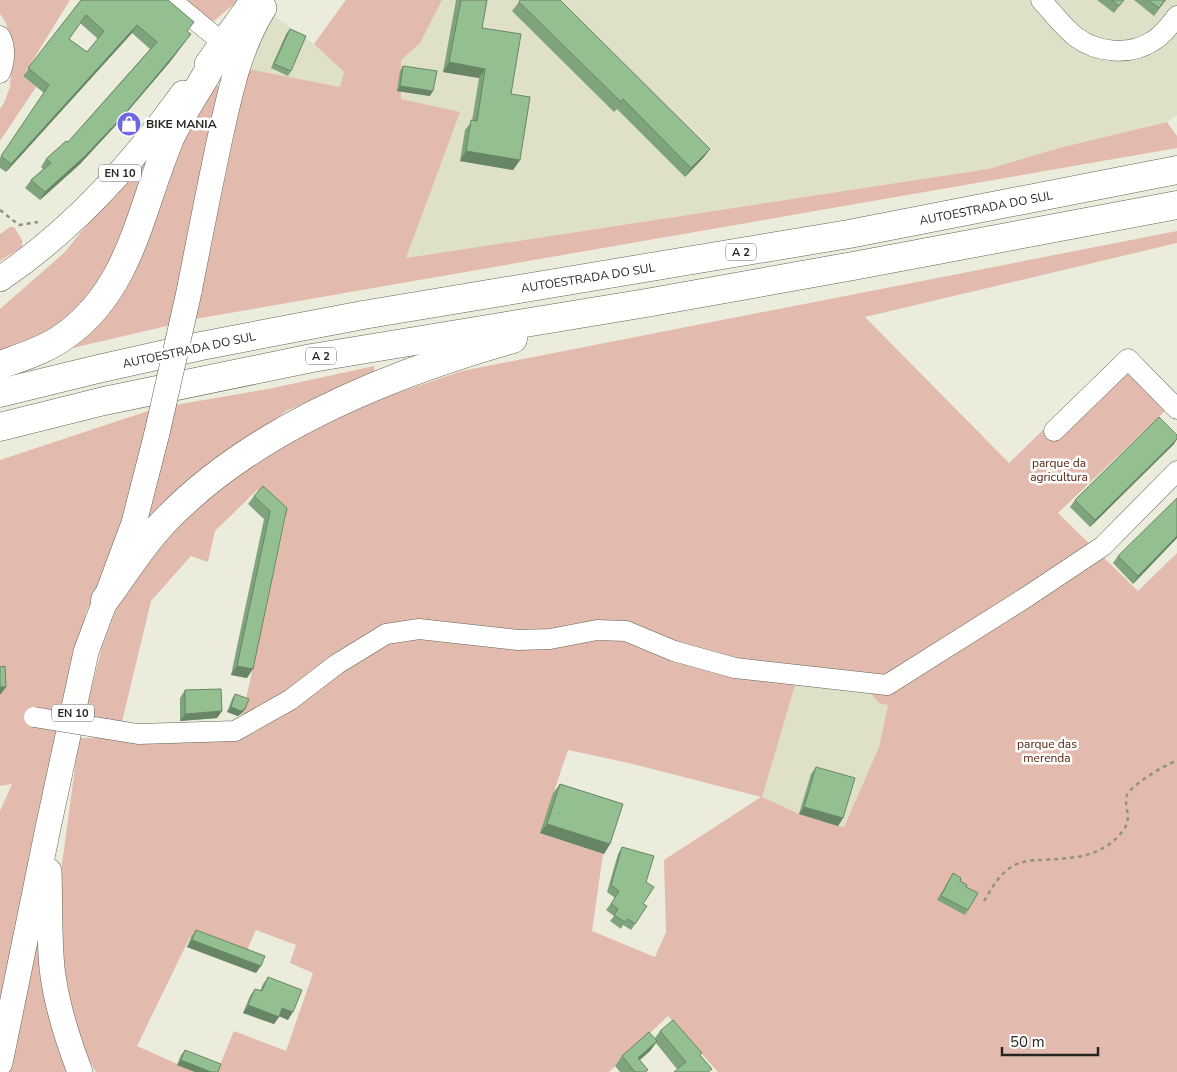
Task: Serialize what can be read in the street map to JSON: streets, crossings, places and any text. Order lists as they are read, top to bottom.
{
  "streets": {
    "highway": ["AUTOESTRADA DO SUL", "A 2"],
    "main road": ["EN 10"]
  },
  "parks": ["parque da agricultura", "parque das merenda"],
  "places": {
    "shop": ["BIKE MANIA"]
  },
  "scale_bar": "50 m"
}
